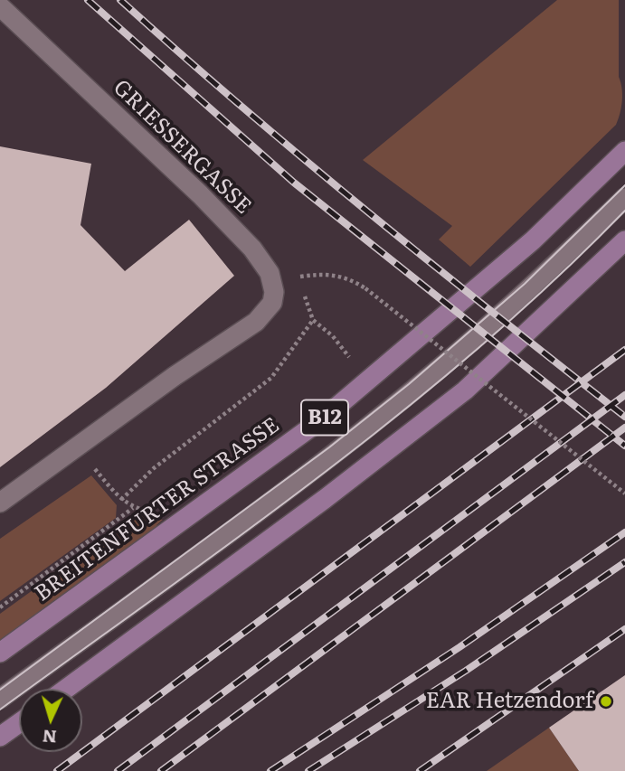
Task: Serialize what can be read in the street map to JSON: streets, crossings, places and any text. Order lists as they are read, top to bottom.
{
  "streets": {
    "main road": ["B12", "BREITENFURTER STRASSE"],
    "street": ["GRIESSERGASSE"]
  },
  "places": ["EAR Hetzendorf"],
  "north": "bottom"
}
